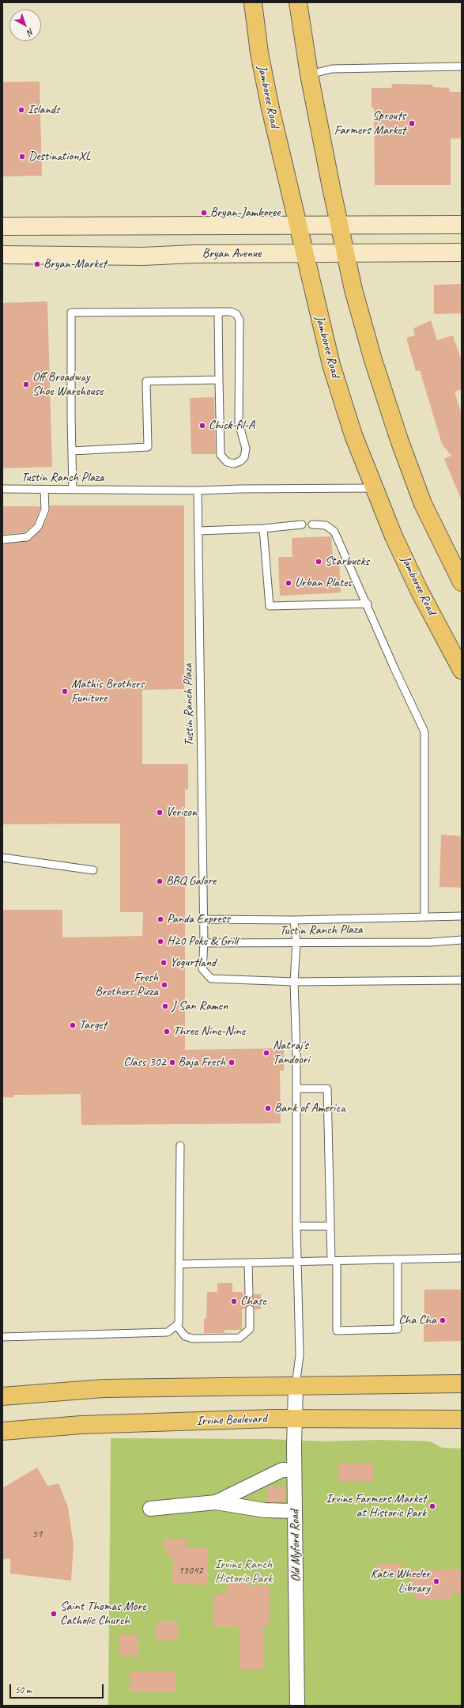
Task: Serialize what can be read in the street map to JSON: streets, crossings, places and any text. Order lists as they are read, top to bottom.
{
  "streets": {
    "main road": ["Jamboree Road", "Bryan Avenue", "Irvine Boulevard"],
    "street": ["Old Myford Road"],
    "lane": ["Tustin Ranch Plaza"]
  },
  "crossings": [
    ["Jamboree Road", "Bryan Avenue"],
    ["Jamboree Road", "Tustin Ranch Plaza"],
    ["Irvine Boulevard", "Old Myford Road"]
  ],
  "parks": ["Irvine Ranch Historic Park"],
  "places": [
    "Islands",
    "Sprouts Farmers Market",
    "DestinationXL",
    "Bryan-Jamboree",
    "Bryan-Market",
    "Off Broadway Shoe Warehouse",
    "Chick-fil-A",
    "Starbucks",
    "Urban Plates",
    "Mathis Brothers Funiture",
    "Verizon",
    "BBQ Galore",
    "Panda Express",
    "H20 Poke & Grill",
    "Yogurtland",
    "Fresh Brothers Pizza",
    "J San Ramen",
    "Target",
    "Three Nine-Nine",
    "Natraj's Tandoori",
    "Class 302",
    "Baja Fresh",
    "Bank of America",
    "Chase",
    "Cha Cha",
    "Irvine Farmers Market at Historic Park",
    "Katie Wheeler Library",
    "Saint Thomas More Catholic Church"
  ],
  "house_numbers": ["51", "13042"],
  "scale_bar": "50 m",
  "north": "bottom right"
}
